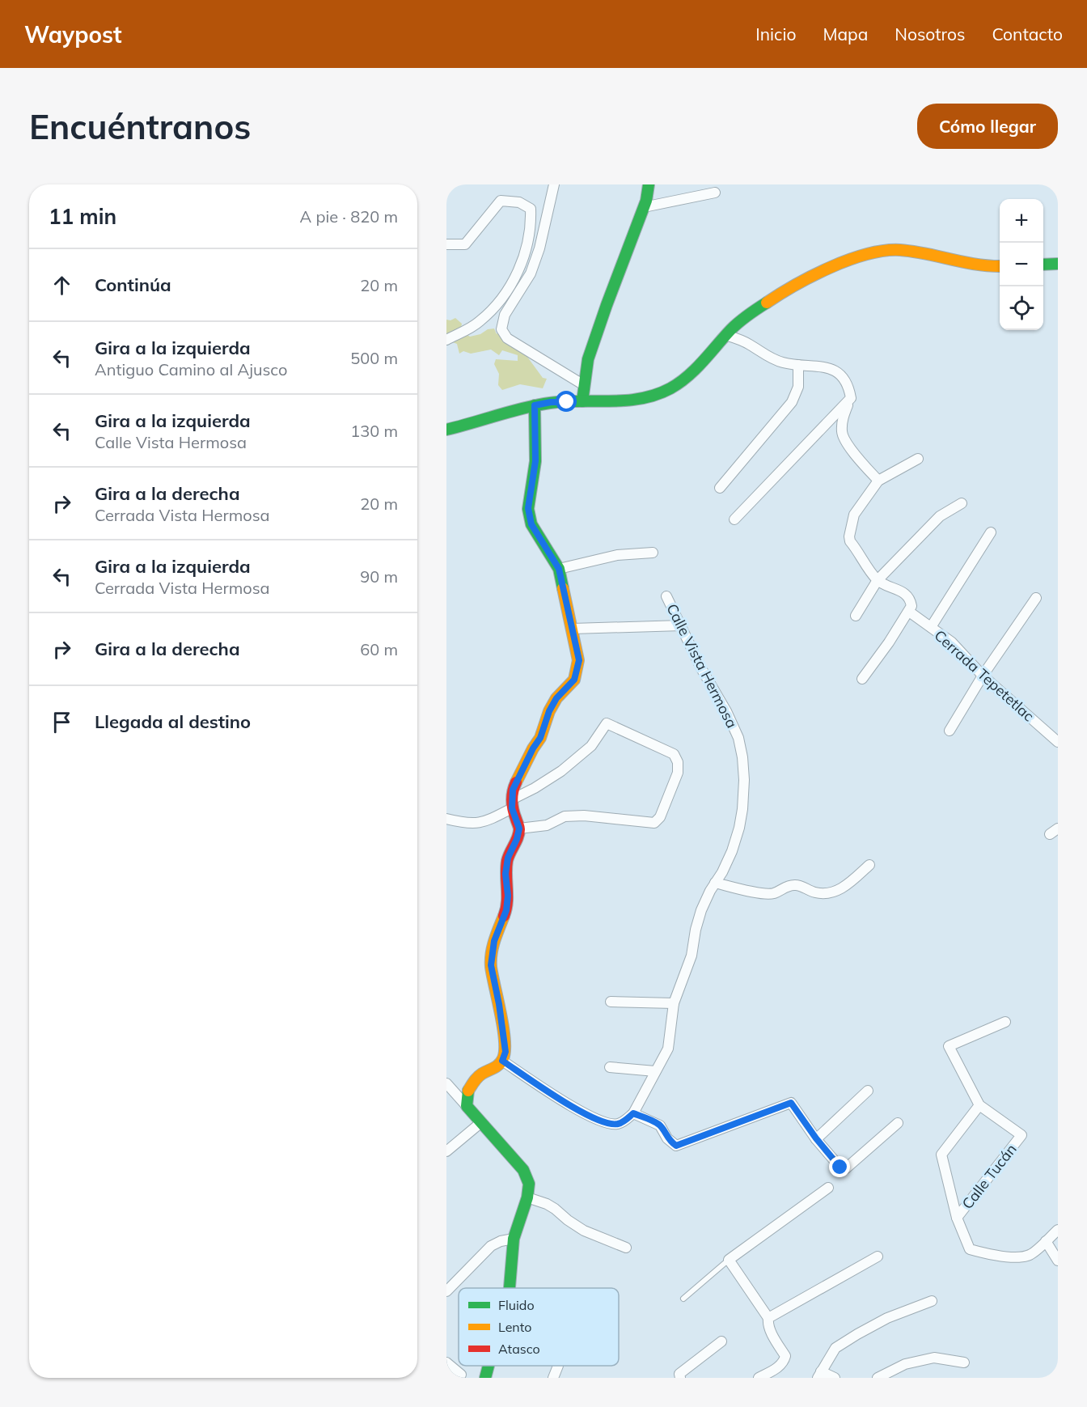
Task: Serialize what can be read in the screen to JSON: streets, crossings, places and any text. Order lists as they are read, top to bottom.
{
  "streets": {
    "street": ["Calle Vista Hermosa", "Cerrada Tepetetlac", "Calle Tucán"]
  },
  "legend": ["Fluido", "Lento", "Atasco"],
  "page": {
    "header": "Waypost",
    "nav": [
      "Inicio",
      "Mapa",
      "Nosotros",
      "Contacto"
    ],
    "buttons": "Cómo llegar",
    "title": "Encuéntranos",
    "heading": ["11 min", "A pie · 820 m"],
    "map_buttons": ["+", "−"],
    "list": [
      ["Continúa", "20 m"],
      ["Gira a la izquierda", "Antiguo Camino al Ajusco", "500 m"],
      ["Gira a la izquierda", "Calle Vista Hermosa", "130 m"],
      ["Gira a la derecha", "Cerrada Vista Hermosa", "20 m"],
      ["Gira a la izquierda", "Cerrada Vista Hermosa", "90 m"],
      ["Gira a la derecha", "60 m"],
      "Llegada al destino"
    ]
  }
}
